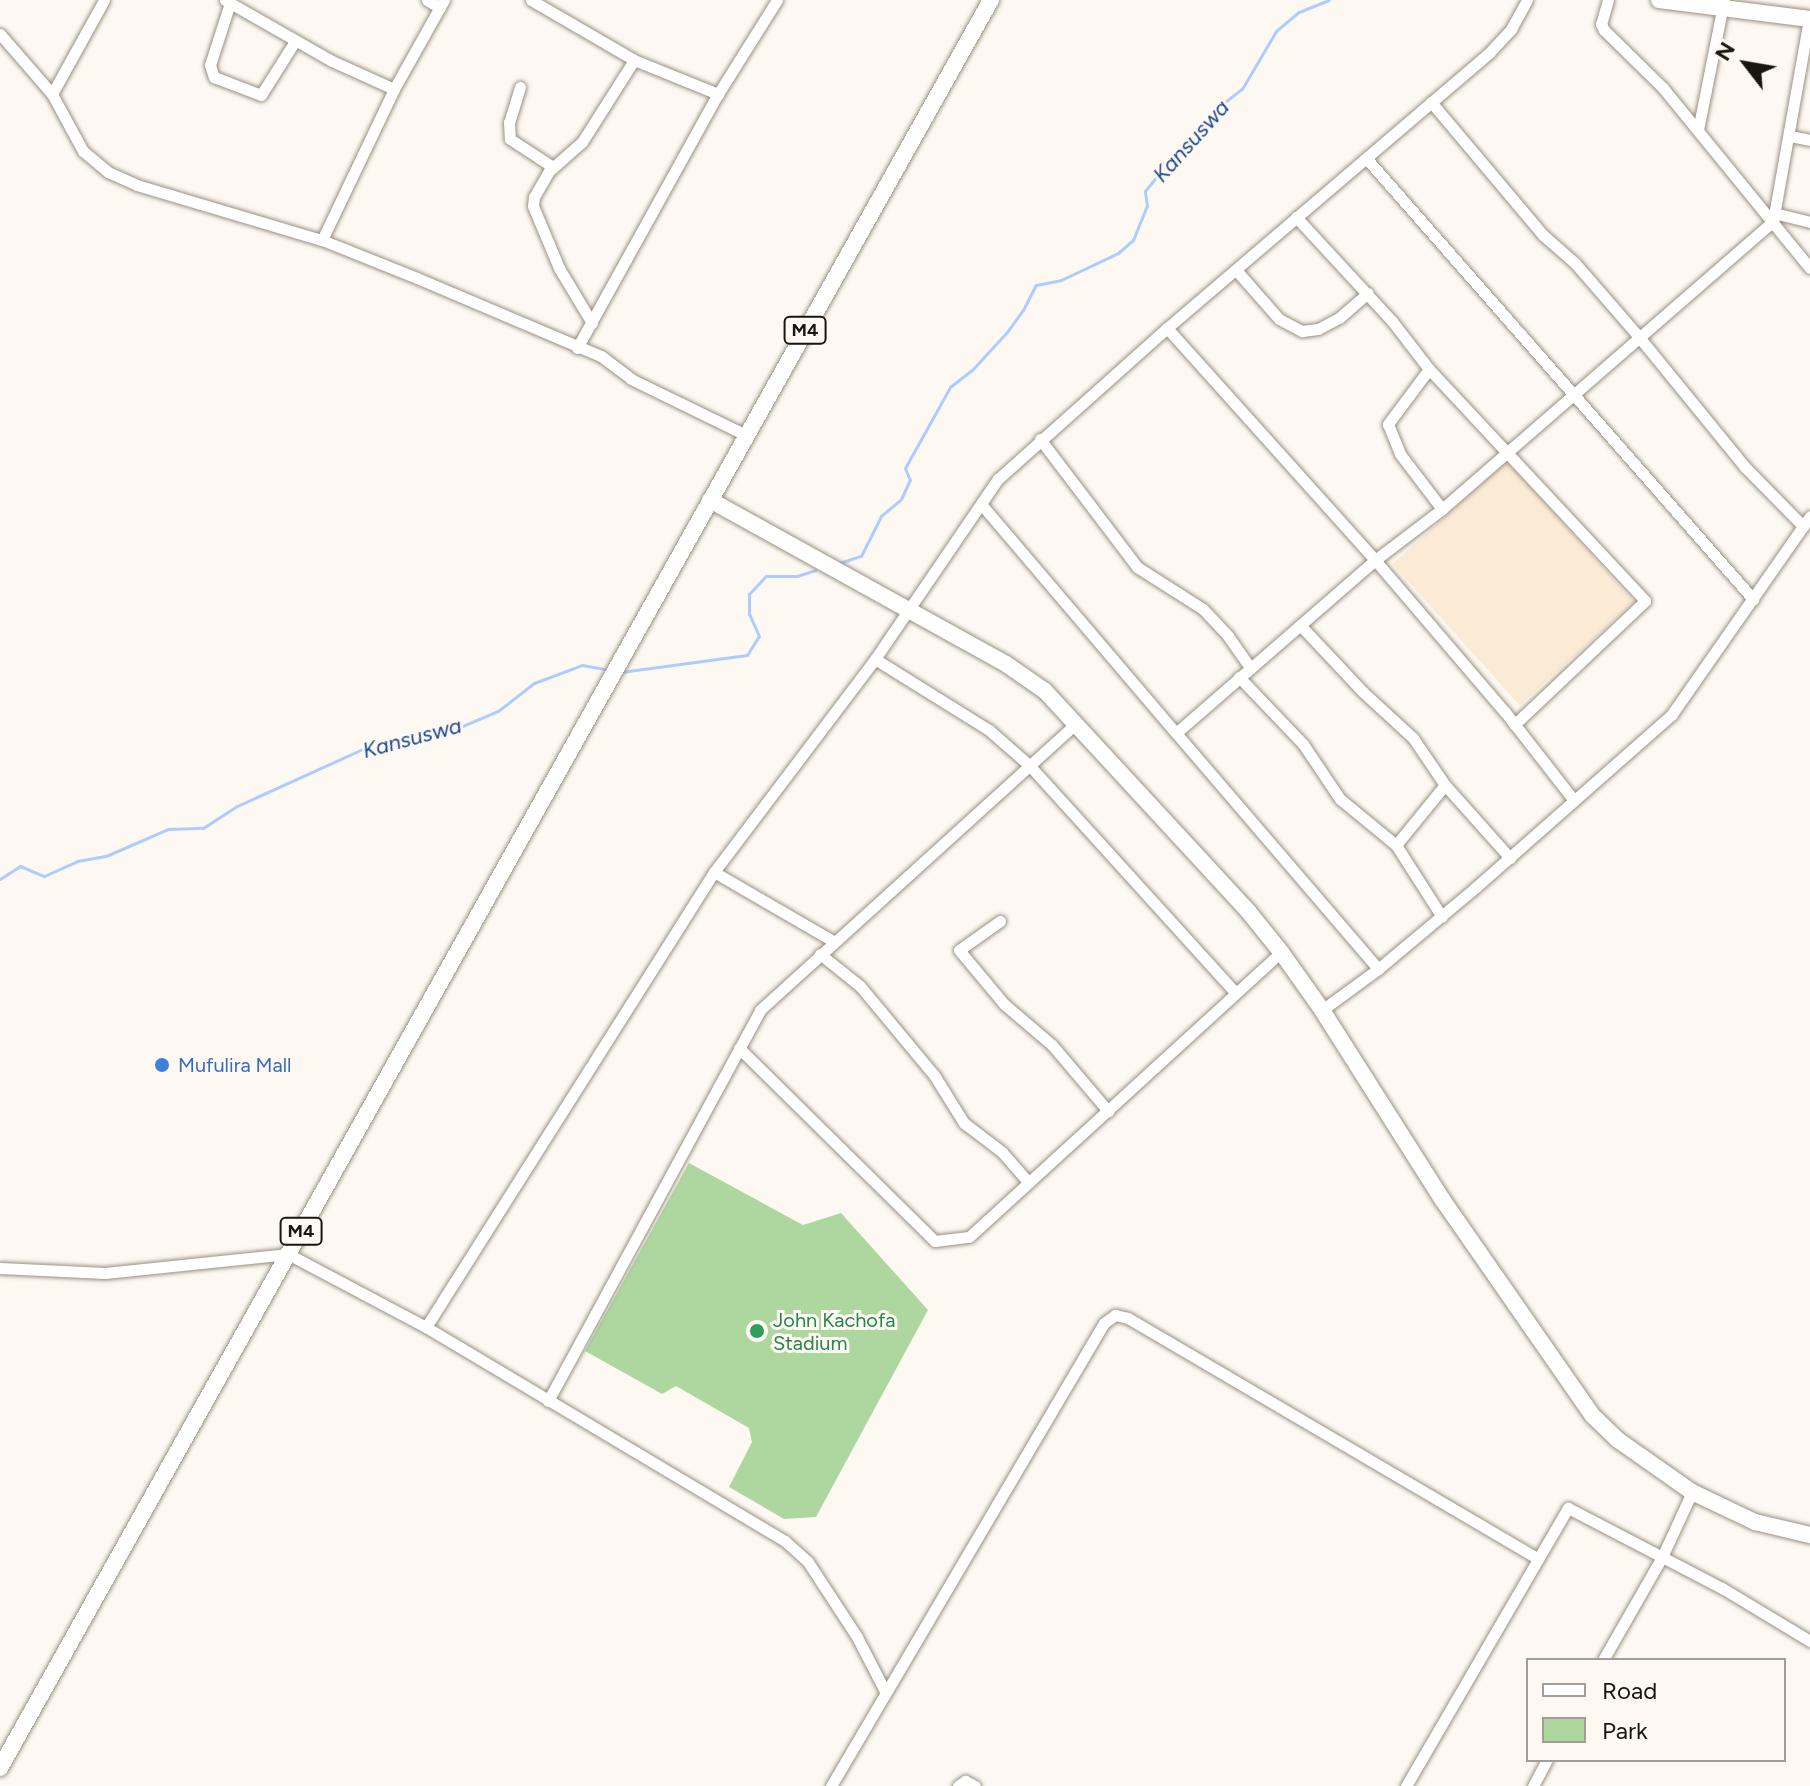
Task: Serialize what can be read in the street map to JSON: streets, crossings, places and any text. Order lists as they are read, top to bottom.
{
  "streets": {
    "main road": ["M4"]
  },
  "water": ["Kansuswa"],
  "places": ["Mufulira Mall", "John Kachofa Stadium"],
  "legend": ["Road", "Park"],
  "north": "top left"
}
